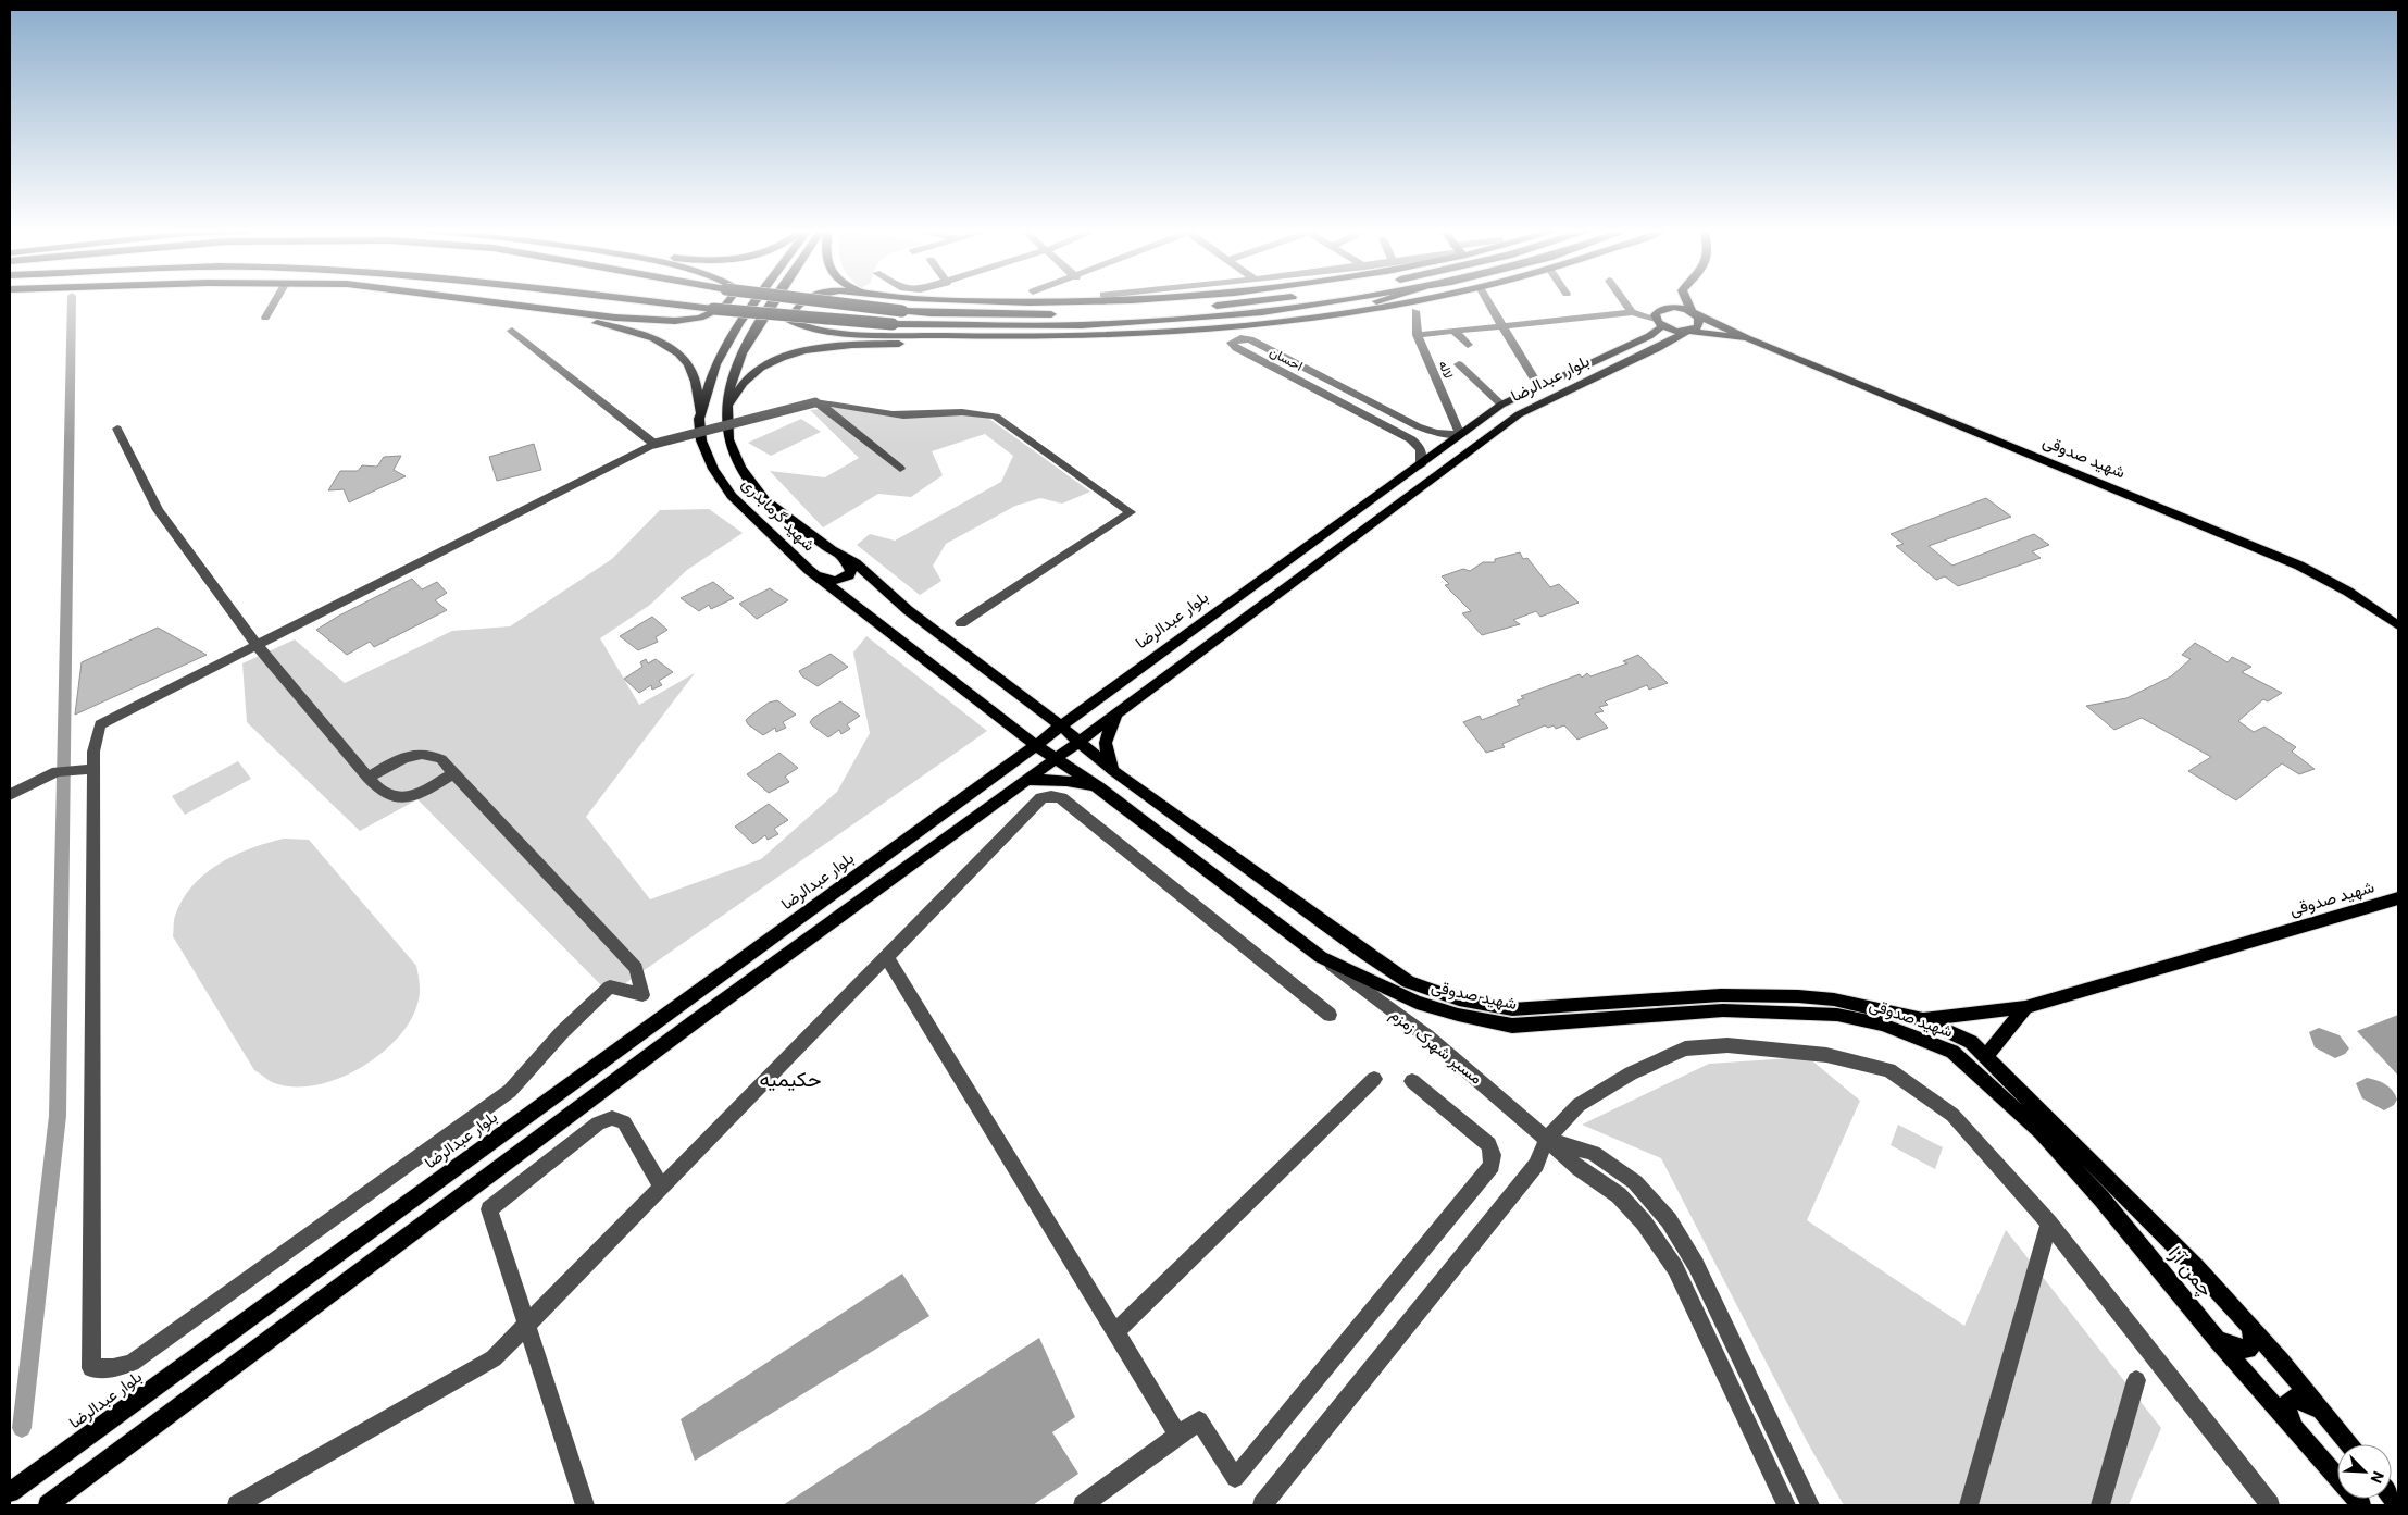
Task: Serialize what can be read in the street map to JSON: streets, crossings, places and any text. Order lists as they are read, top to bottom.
{
  "streets": {
    "main road": [
      "بلوار عبدالرضا",
      "شهید صدوقی",
      "شهید گرمابدری",
      "چمن آرا"
    ],
    "street": ["احسان", "لاله", "مسیر شهرک زمزم"]
  },
  "crossings": [
    ["احسان", "لاله"],
    ["احسان", "بلوار عبدالرضا"],
    ["لاله", "بلوار عبدالرضا"],
    ["بلوار عبدالرضا", "شهید صدوقی"],
    ["بلوار عبدالرضا", "شهید گرمابدری"],
    ["شهید صدوقی", "شهید گرمابدری"],
    ["شهید صدوقی", "مسیر شهرک زمزم"],
    ["شهید صدوقی", "چمن آرا"]
  ],
  "districts": ["حکیمیه"],
  "north": "bottom right"
}
